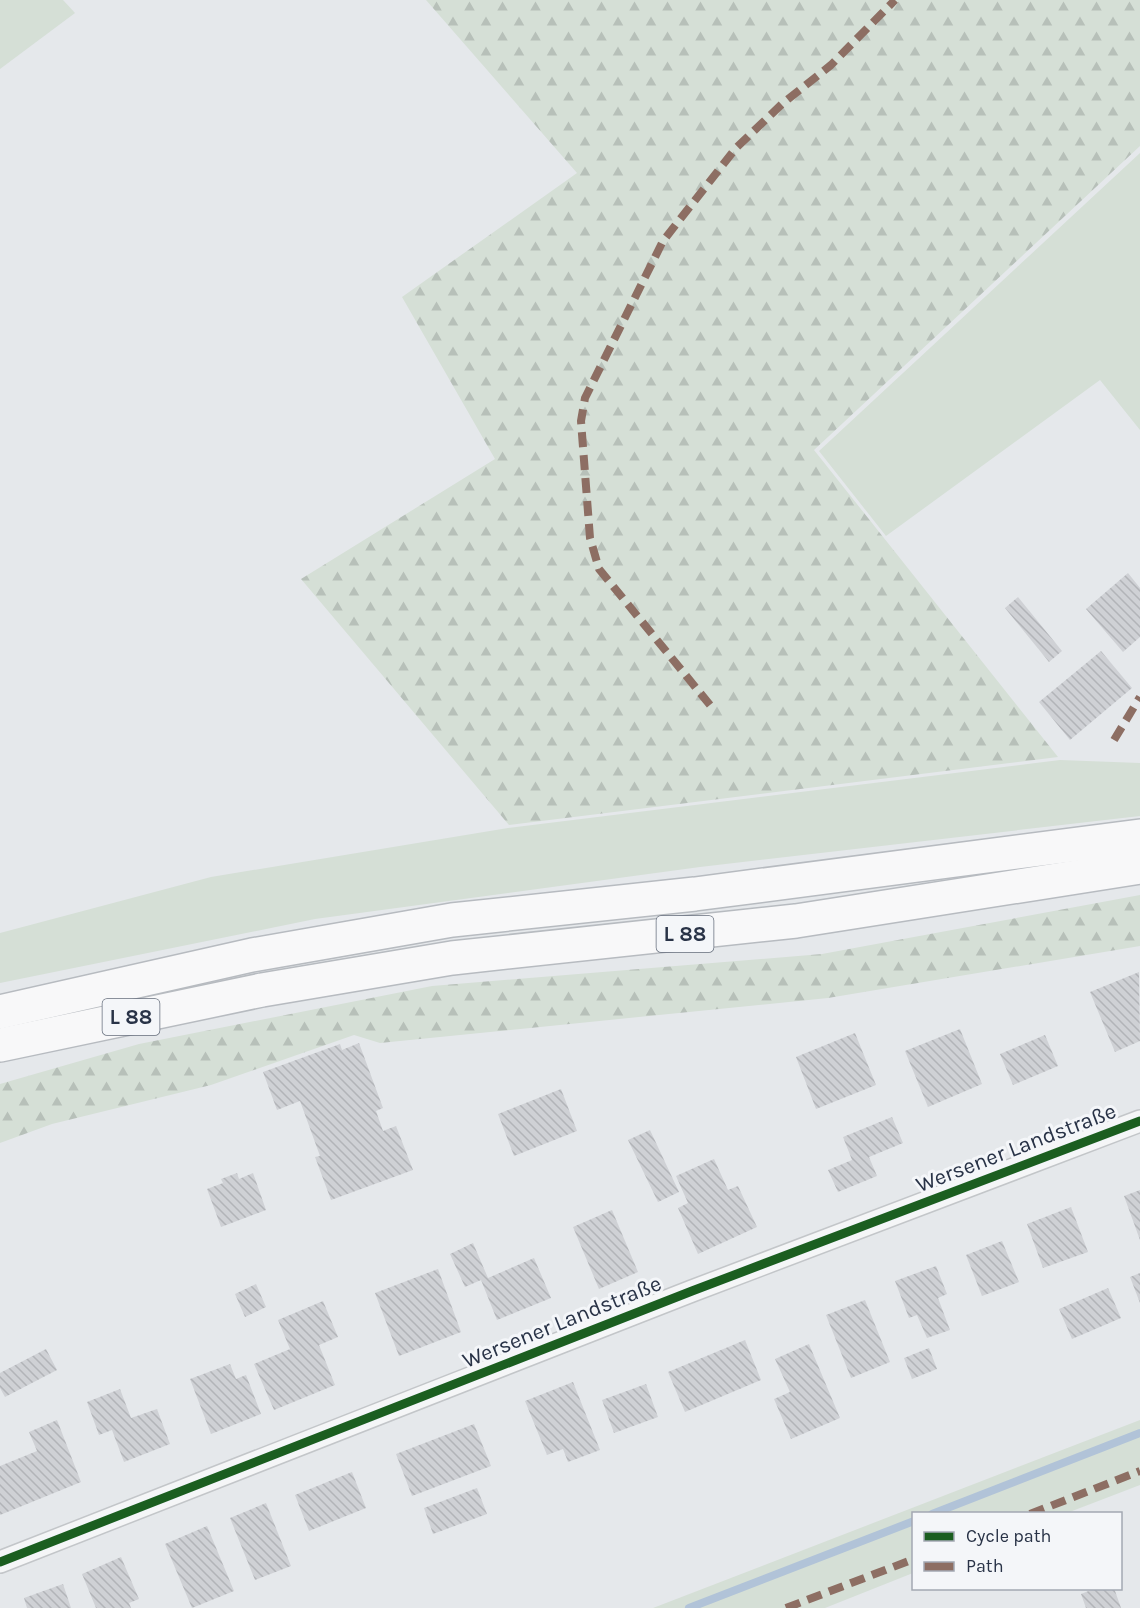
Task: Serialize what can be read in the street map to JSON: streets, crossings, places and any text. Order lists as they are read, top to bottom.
{
  "streets": {
    "highway": ["L 88"],
    "street": ["Wersener Landstraße"]
  },
  "legend": ["Cycle path", "Path"]
}
